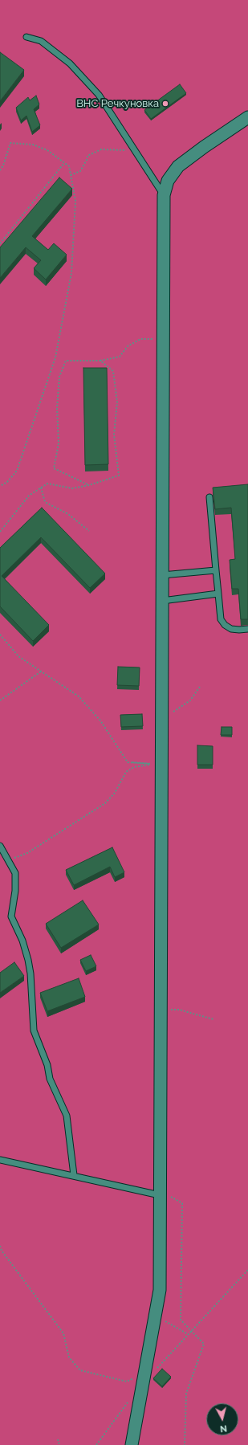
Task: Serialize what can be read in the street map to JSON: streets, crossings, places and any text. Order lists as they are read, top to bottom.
{
  "places": ["ВНС Речкуновка"],
  "north": "bottom"
}
